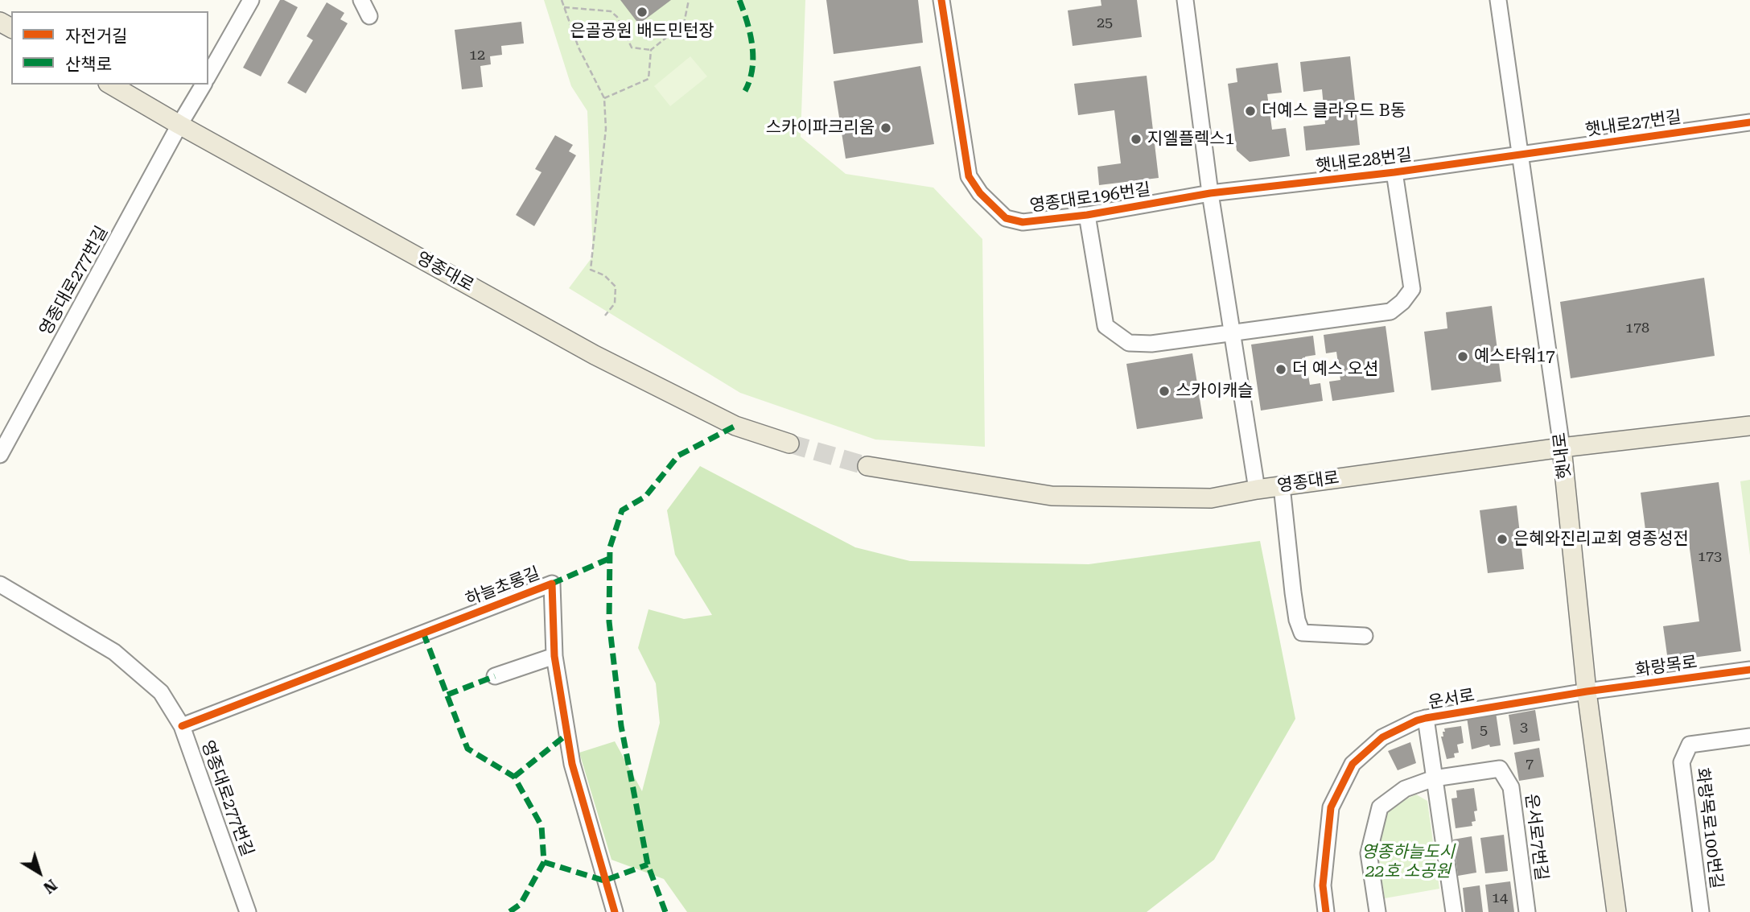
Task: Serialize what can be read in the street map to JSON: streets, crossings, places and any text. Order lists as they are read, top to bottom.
{
  "streets": {
    "main road": ["영종대로", "햇내로"],
    "street": [
      "햇내로27번길",
      "햇내로28번길",
      "영종대로196번길",
      "영종대로277번길",
      "하늘초롱길",
      "화랑목로",
      "운서로",
      "화랑목로100번길",
      "운서로7번길"
    ]
  },
  "crossings": [
    ["햇내로27번길", "햇내로28번길"],
    ["햇내로27번길", "햇내로"],
    ["햇내로28번길", "영종대로196번길"],
    ["햇내로28번길", "햇내로"],
    ["영종대로", "영종대로277번길"],
    ["영종대로", "햇내로"],
    ["영종대로277번길", "하늘초롱길"],
    ["햇내로", "화랑목로"],
    ["햇내로", "운서로"],
    ["화랑목로", "운서로"]
  ],
  "parks": ["영종하늘도시 22호 소공원"],
  "places": [
    "은골공원 배드민턴장",
    "더예스 클라우드 B동",
    "스카이파크리움",
    "지엘플렉스1",
    "예스타워17",
    "더 예스 오션",
    "스카이캐슬",
    "은혜와진리교회 영종성전"
  ],
  "house_numbers": [
    "25",
    "12",
    "178",
    "173",
    "3",
    "5",
    "7",
    "14"
  ],
  "legend": ["자전거길", "산책로"],
  "north": "bottom right"
}
